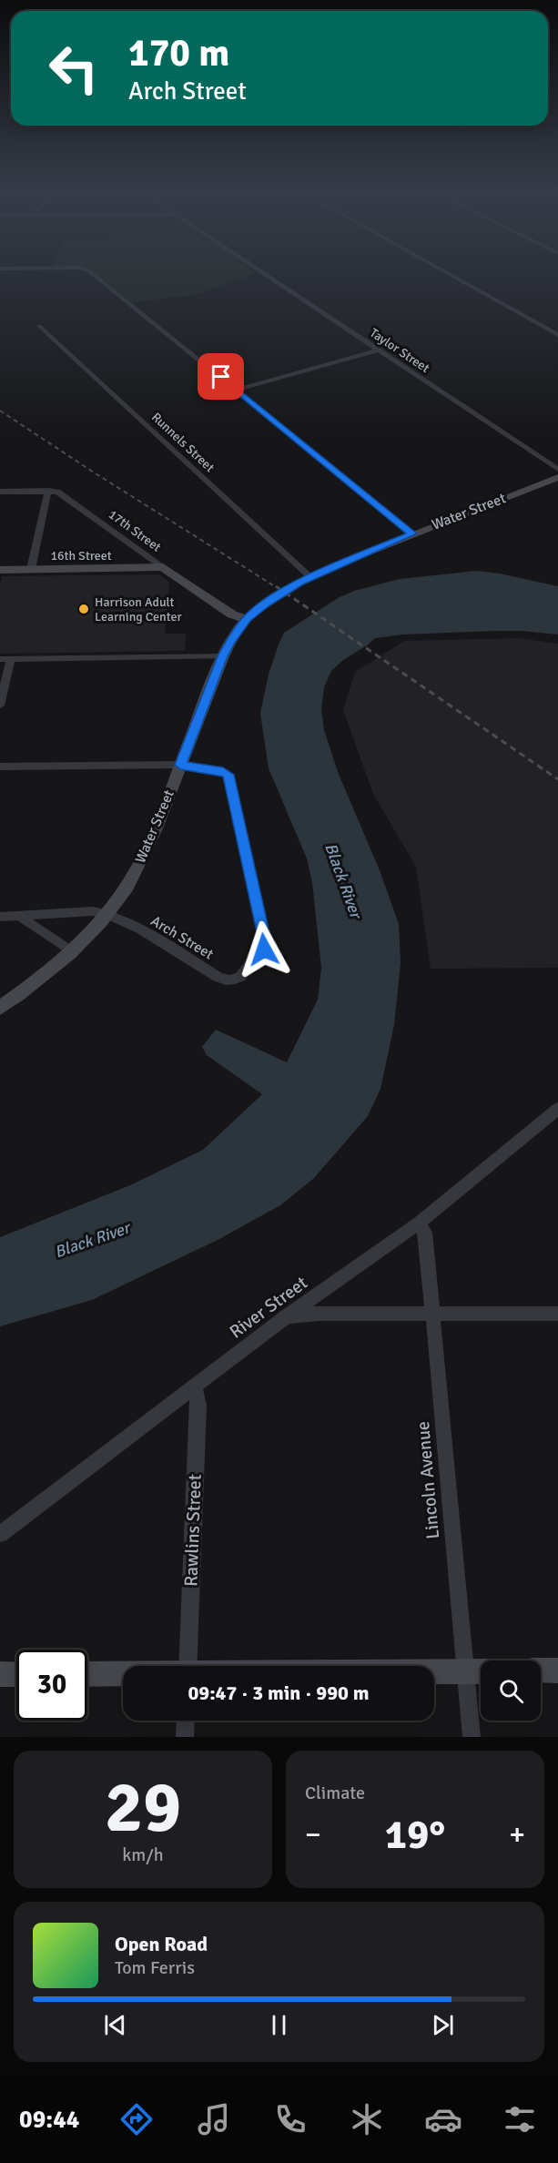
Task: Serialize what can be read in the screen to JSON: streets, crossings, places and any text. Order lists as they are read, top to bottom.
{
  "streets": {
    "street": [
      "Taylor Street",
      "Runnels Street",
      "Water Street",
      "17th Street",
      "16th Street",
      "Arch Street",
      "River Street",
      "Lincoln Avenue",
      "Rawlins Street"
    ]
  },
  "crossings": [
    ["Runnels Street", "Water Street"],
    ["Water Street", "17th Street"],
    ["Water Street", "Arch Street"],
    ["17th Street", "16th Street"],
    ["River Street", "Lincoln Avenue"],
    ["River Street", "Rawlins Street"]
  ],
  "water": ["Black River"],
  "places": ["Harrison Adult Learning Center"],
  "page": {
    "turn": ["170 m", "Arch Street"],
    "limit": "30",
    "trip": "09:47 · 3 min · 990 m",
    "tile": [
      ["29", "km/h"],
      "Climate"
    ],
    "heat": ["−", "19°", "+"],
    "song": ["Open Road", "Tom Ferris"],
    "tabs": "09:44"
  }
}
